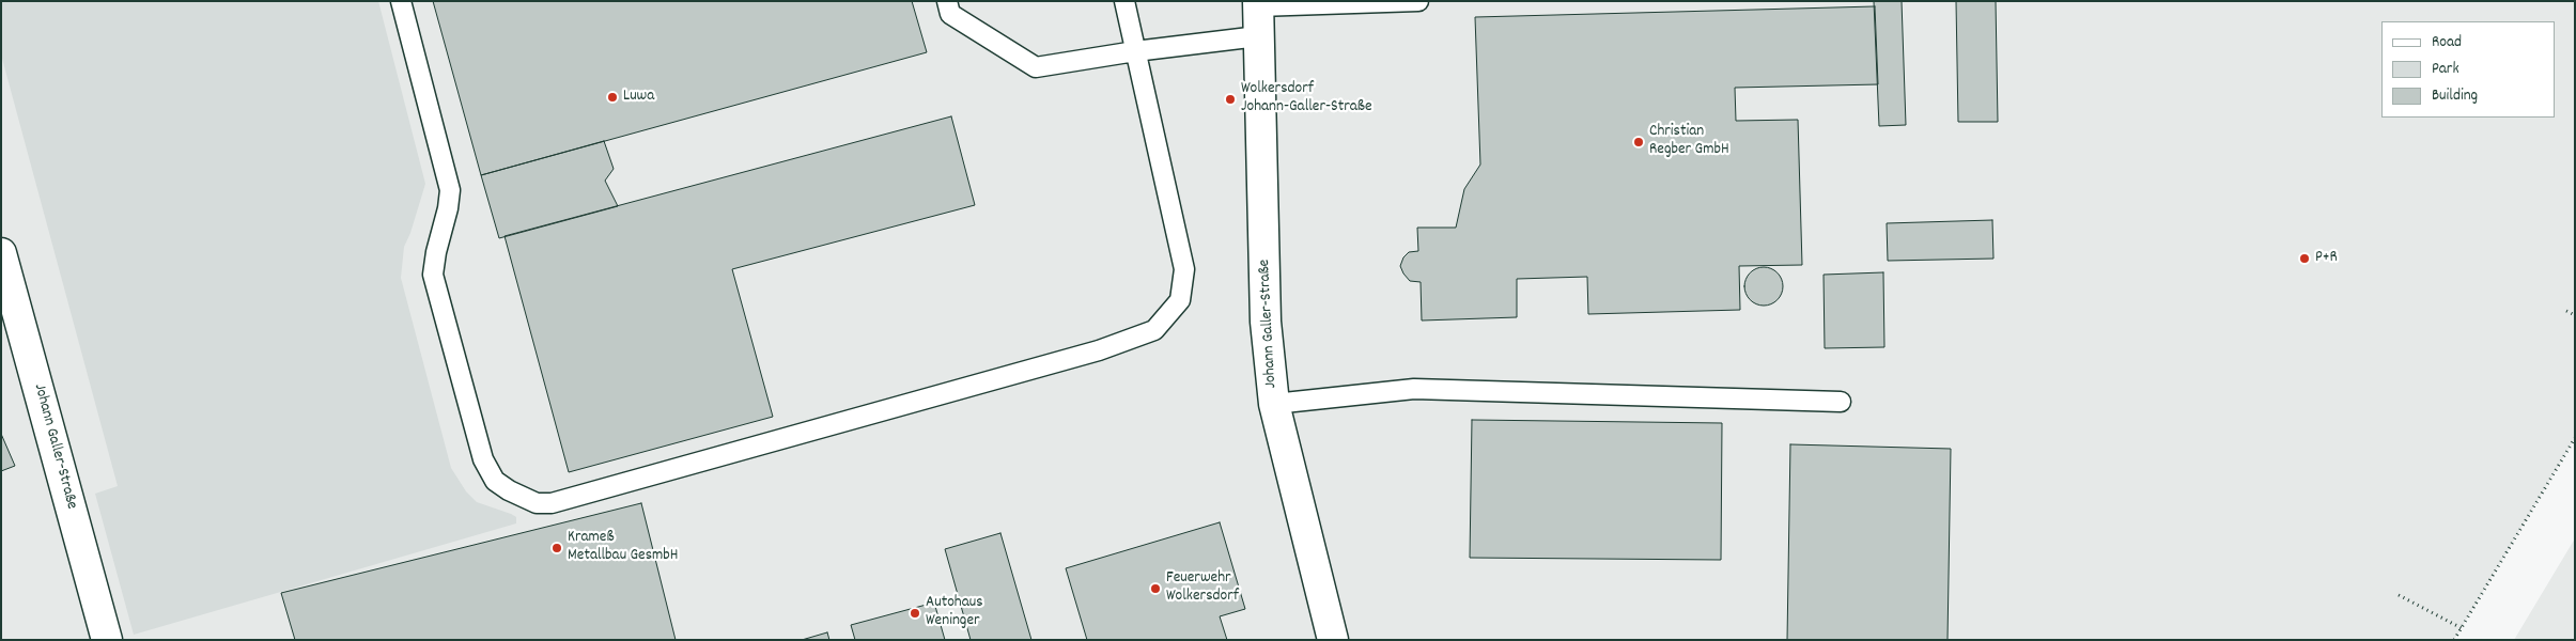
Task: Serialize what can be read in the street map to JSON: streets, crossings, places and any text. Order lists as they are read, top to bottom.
{
  "streets": {
    "street": ["Johann Galler-Straße"]
  },
  "places": [
    "Luwa",
    "Wolkersdorf Johann-Galler-Straße",
    "Christian Regber GmbH",
    "P+R",
    "Krameß Metallbau GesmbH",
    "Feuerwehr Wolkersdorf",
    "Autohaus Weninger"
  ],
  "legend": ["Road", "Park", "Building"]
}
